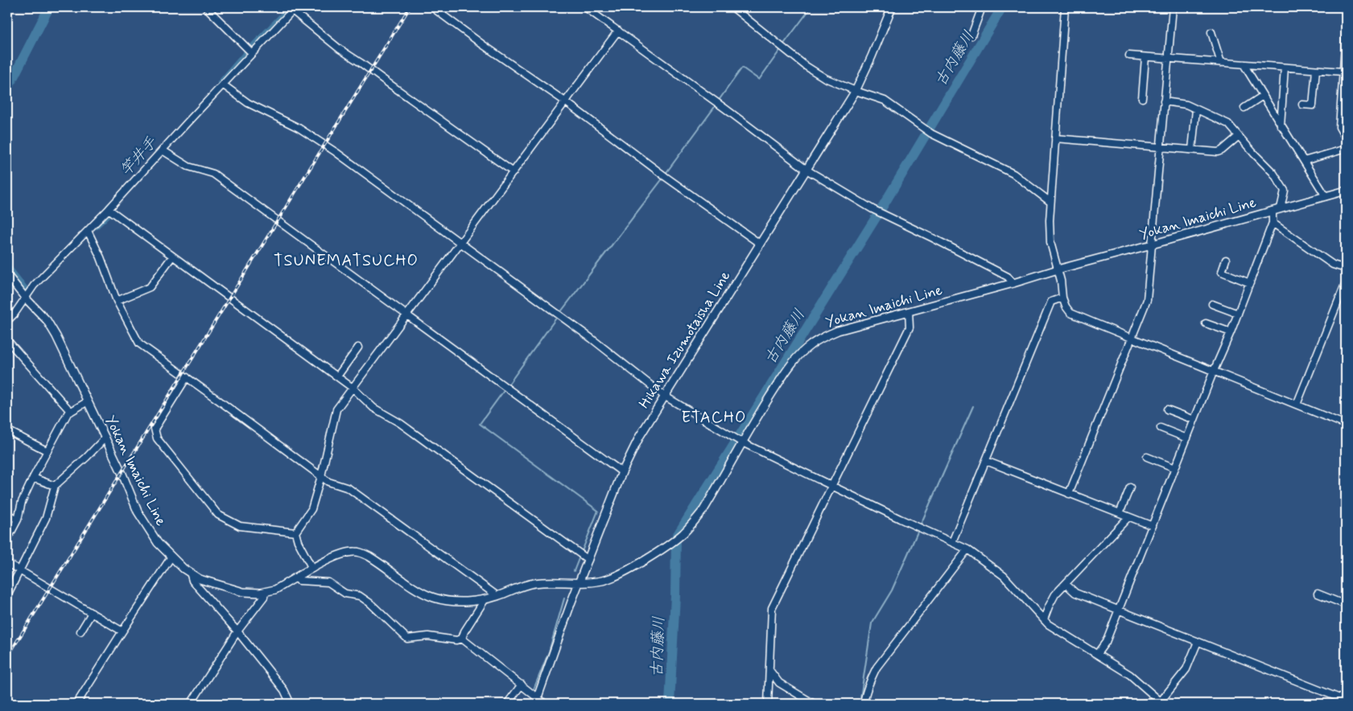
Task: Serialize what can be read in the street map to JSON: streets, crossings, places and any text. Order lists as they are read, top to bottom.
{
  "streets": {
    "main road": ["Yokan Imaichi Line", "Hikawa Izumotaisha Line"]
  },
  "crossings": [
    ["Yokan Imaichi Line", "Hikawa Izumotaisha Line"]
  ],
  "districts": ["TSUNEMATSUCHO", "ETACHO"],
  "water": ["古内藤川", "竿井手"]
}
